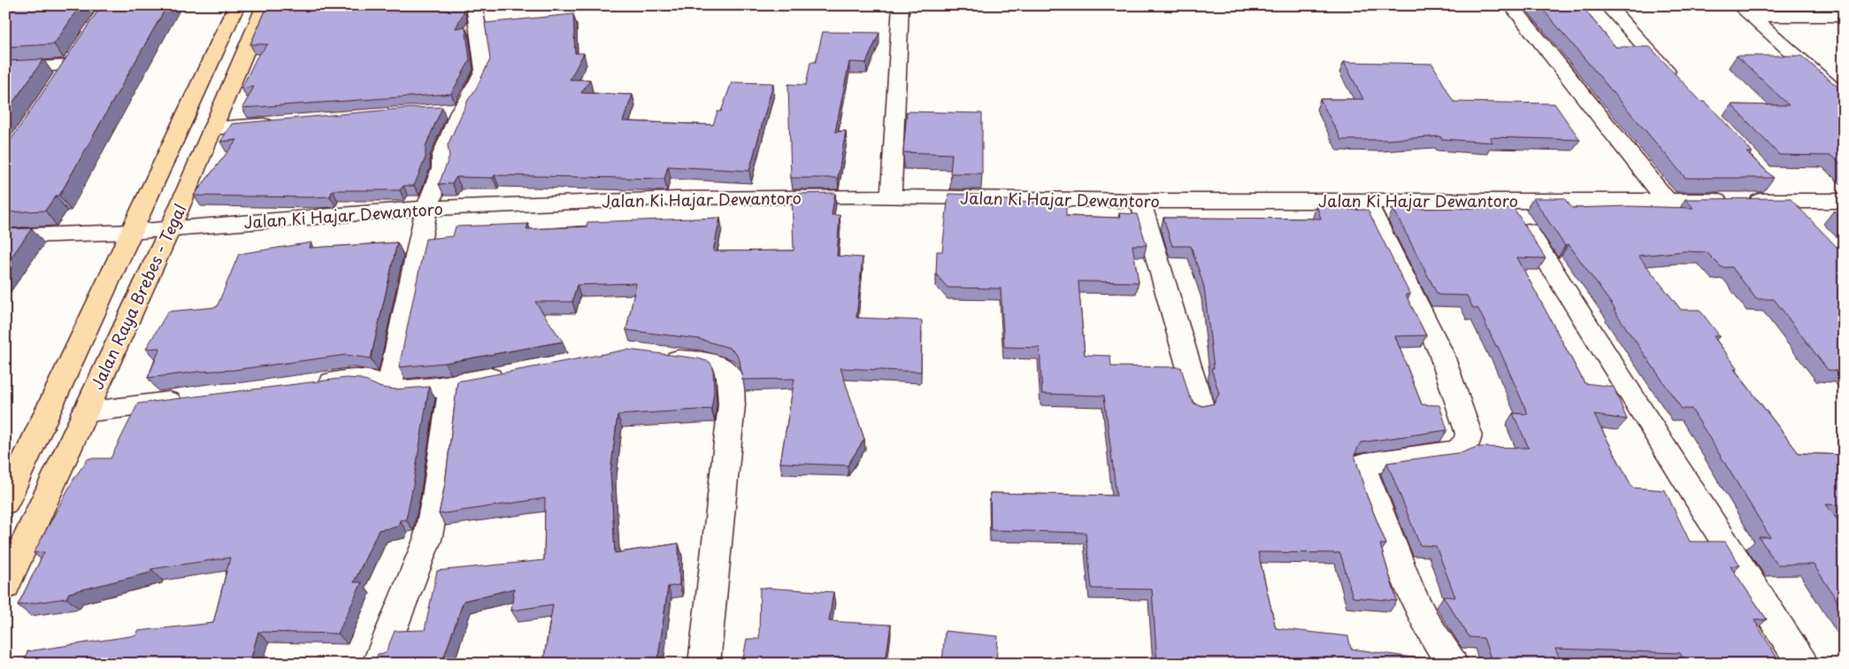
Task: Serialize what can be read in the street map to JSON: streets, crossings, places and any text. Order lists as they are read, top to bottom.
{
  "streets": {
    "highway": ["Jalan Raya Brebes - Tegal"],
    "street": ["Jalan Ki Hajar Dewantoro"]
  },
  "crossings": [
    ["Jalan Ki Hajar Dewantoro", "Jalan Raya Brebes - Tegal"]
  ]
}
